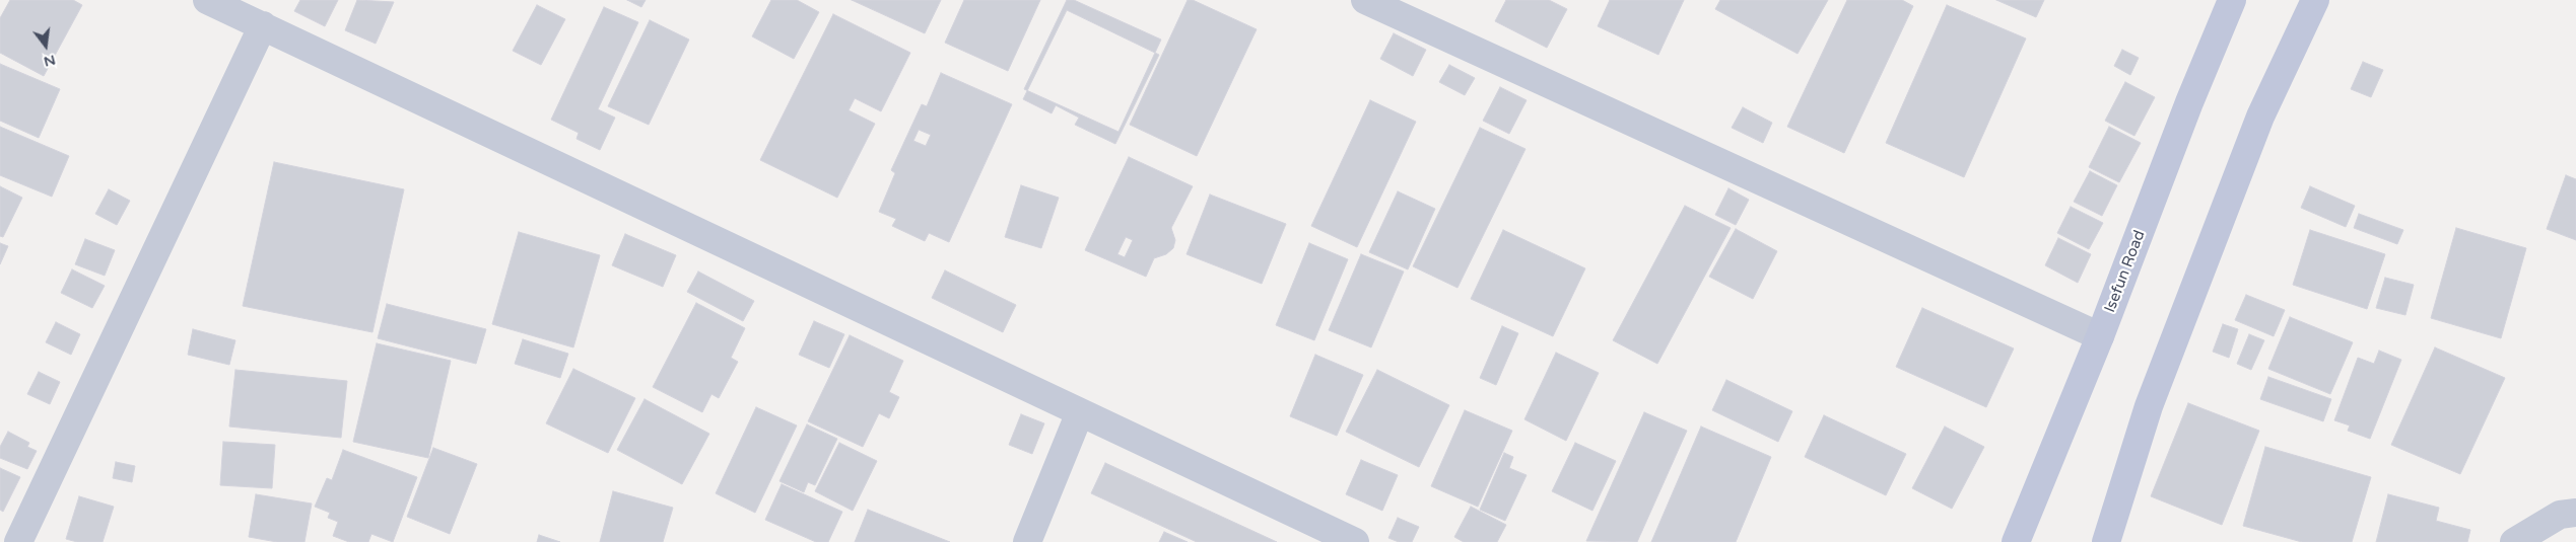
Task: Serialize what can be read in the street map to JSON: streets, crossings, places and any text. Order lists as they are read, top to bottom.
{
  "streets": {
    "street": ["Isefun Road"]
  },
  "north": "bottom"
}
